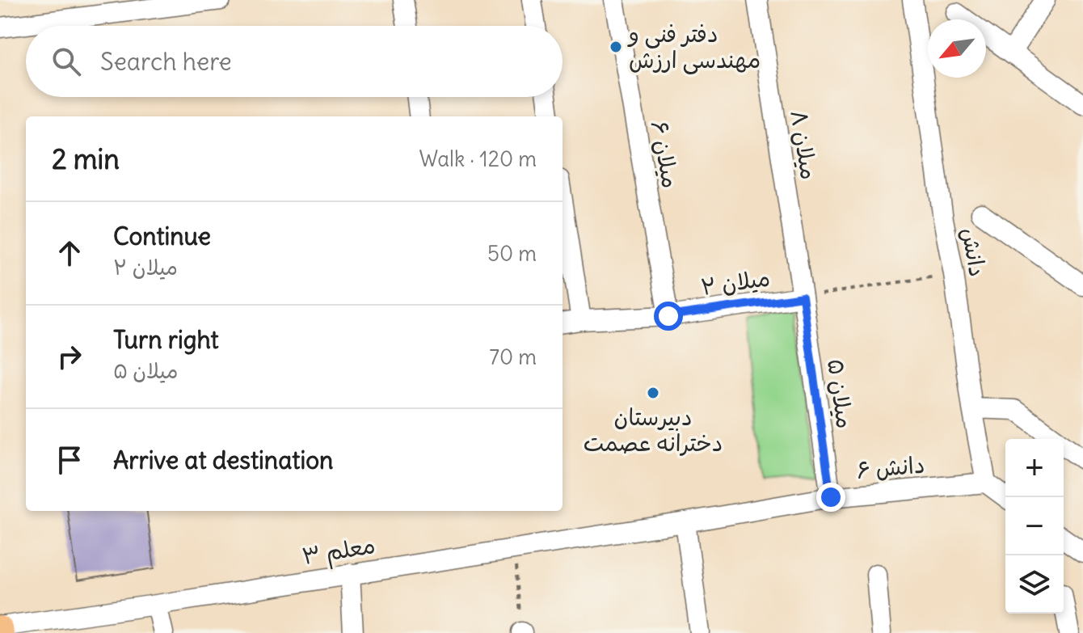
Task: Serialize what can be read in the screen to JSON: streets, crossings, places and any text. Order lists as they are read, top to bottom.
{
  "streets": {
    "street": [
      "میلان ۸",
      "میلان ۶",
      "دانش",
      "میلان ۲",
      "میلان ۵",
      "دانش ۶",
      "معلم ۳"
    ]
  },
  "crossings": [
    ["میلان ۸", "میلان ۲"],
    ["میلان ۸", "میلان ۵"],
    ["میلان ۶", "میلان ۲"],
    ["دانش", "دانش ۶"],
    ["میلان ۲", "میلان ۵"],
    ["میلان ۵", "دانش ۶"],
    ["دانش ۶", "معلم ۳"]
  ],
  "places": ["دفتر فنی و مهندسی ارزش", "دبیرستان دخترانه عصمت"],
  "north": "bottom left",
  "page": {
    "search": "Search here",
    "heading": ["2 min", "Walk · 120 m"],
    "list": [
      ["Continue", "میلان ۲", "50 m"],
      ["Turn right", "میلان ۵", "70 m"],
      "Arrive at destination"
    ],
    "map_buttons": ["+", "−"]
  }
}
